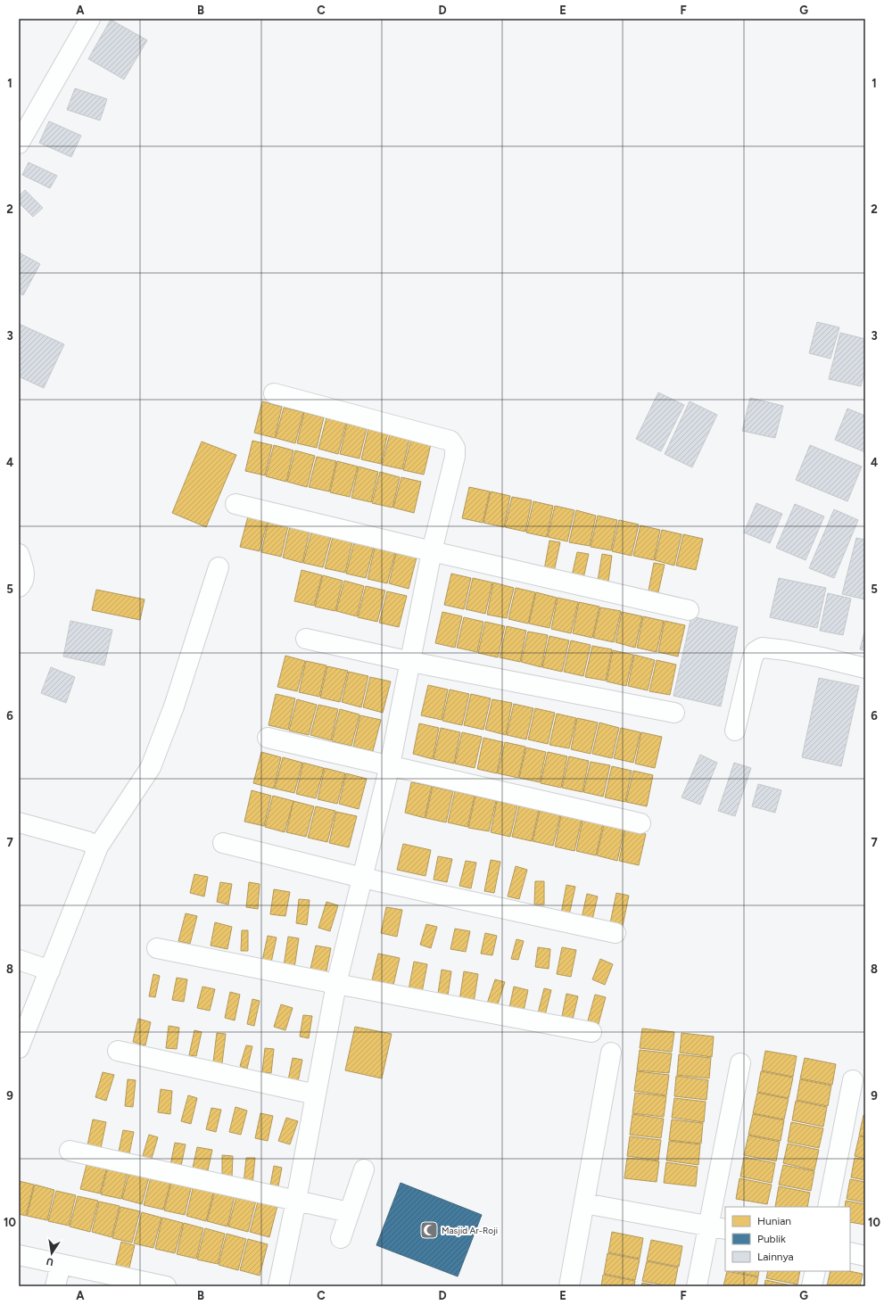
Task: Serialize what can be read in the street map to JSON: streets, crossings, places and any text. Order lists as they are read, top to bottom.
{
  "places": {
    "mosque": ["Masjid Ar-Roji"]
  },
  "legend": ["Hunian", "Publik", "Lainnya"],
  "north": "bottom",
  "grid": {
    "columns": [
      "A",
      "B",
      "C",
      "D",
      "E",
      "F",
      "G"
    ],
    "rows": [
      "1",
      "2",
      "3",
      "4",
      "5",
      "6",
      "7",
      "8",
      "9",
      "10"
    ]
  }
}
